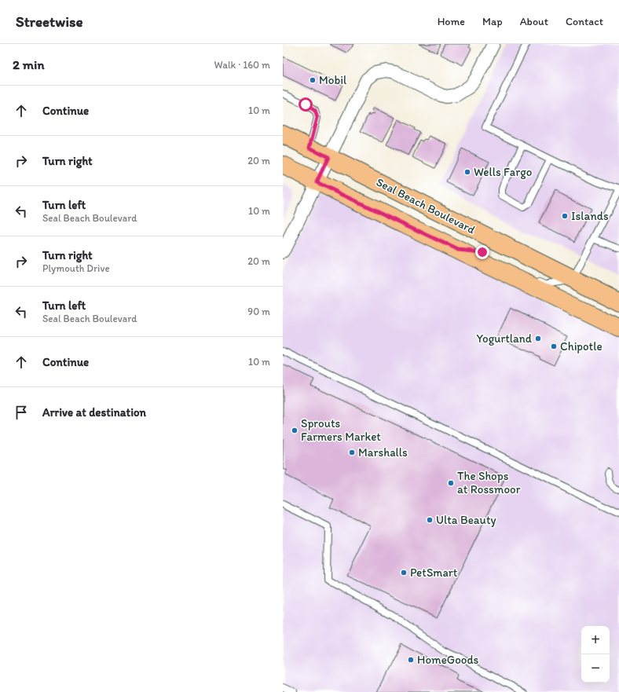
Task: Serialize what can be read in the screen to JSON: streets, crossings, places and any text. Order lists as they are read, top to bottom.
{
  "streets": {
    "main road": ["Seal Beach Boulevard"]
  },
  "places": [
    "Mobil",
    "Wells Fargo",
    "Islands",
    "Yogurtland",
    "Chipotle",
    "Sprouts Farmers Market",
    "Marshalls",
    "The Shops at Rossmoor",
    "Ulta Beauty",
    "PetSmart",
    "HomeGoods"
  ],
  "page": {
    "header": "Streetwise",
    "nav": [
      "Home",
      "Map",
      "About",
      "Contact"
    ],
    "heading": ["2 min", "Walk · 160 m"],
    "list": [
      ["Continue", "10 m"],
      ["Turn right", "20 m"],
      ["Turn left", "Seal Beach Boulevard", "10 m"],
      ["Turn right", "Plymouth Drive", "20 m"],
      ["Turn left", "Seal Beach Boulevard", "90 m"],
      ["Continue", "10 m"],
      "Arrive at destination"
    ],
    "map_buttons": ["+", "−"]
  }
}
